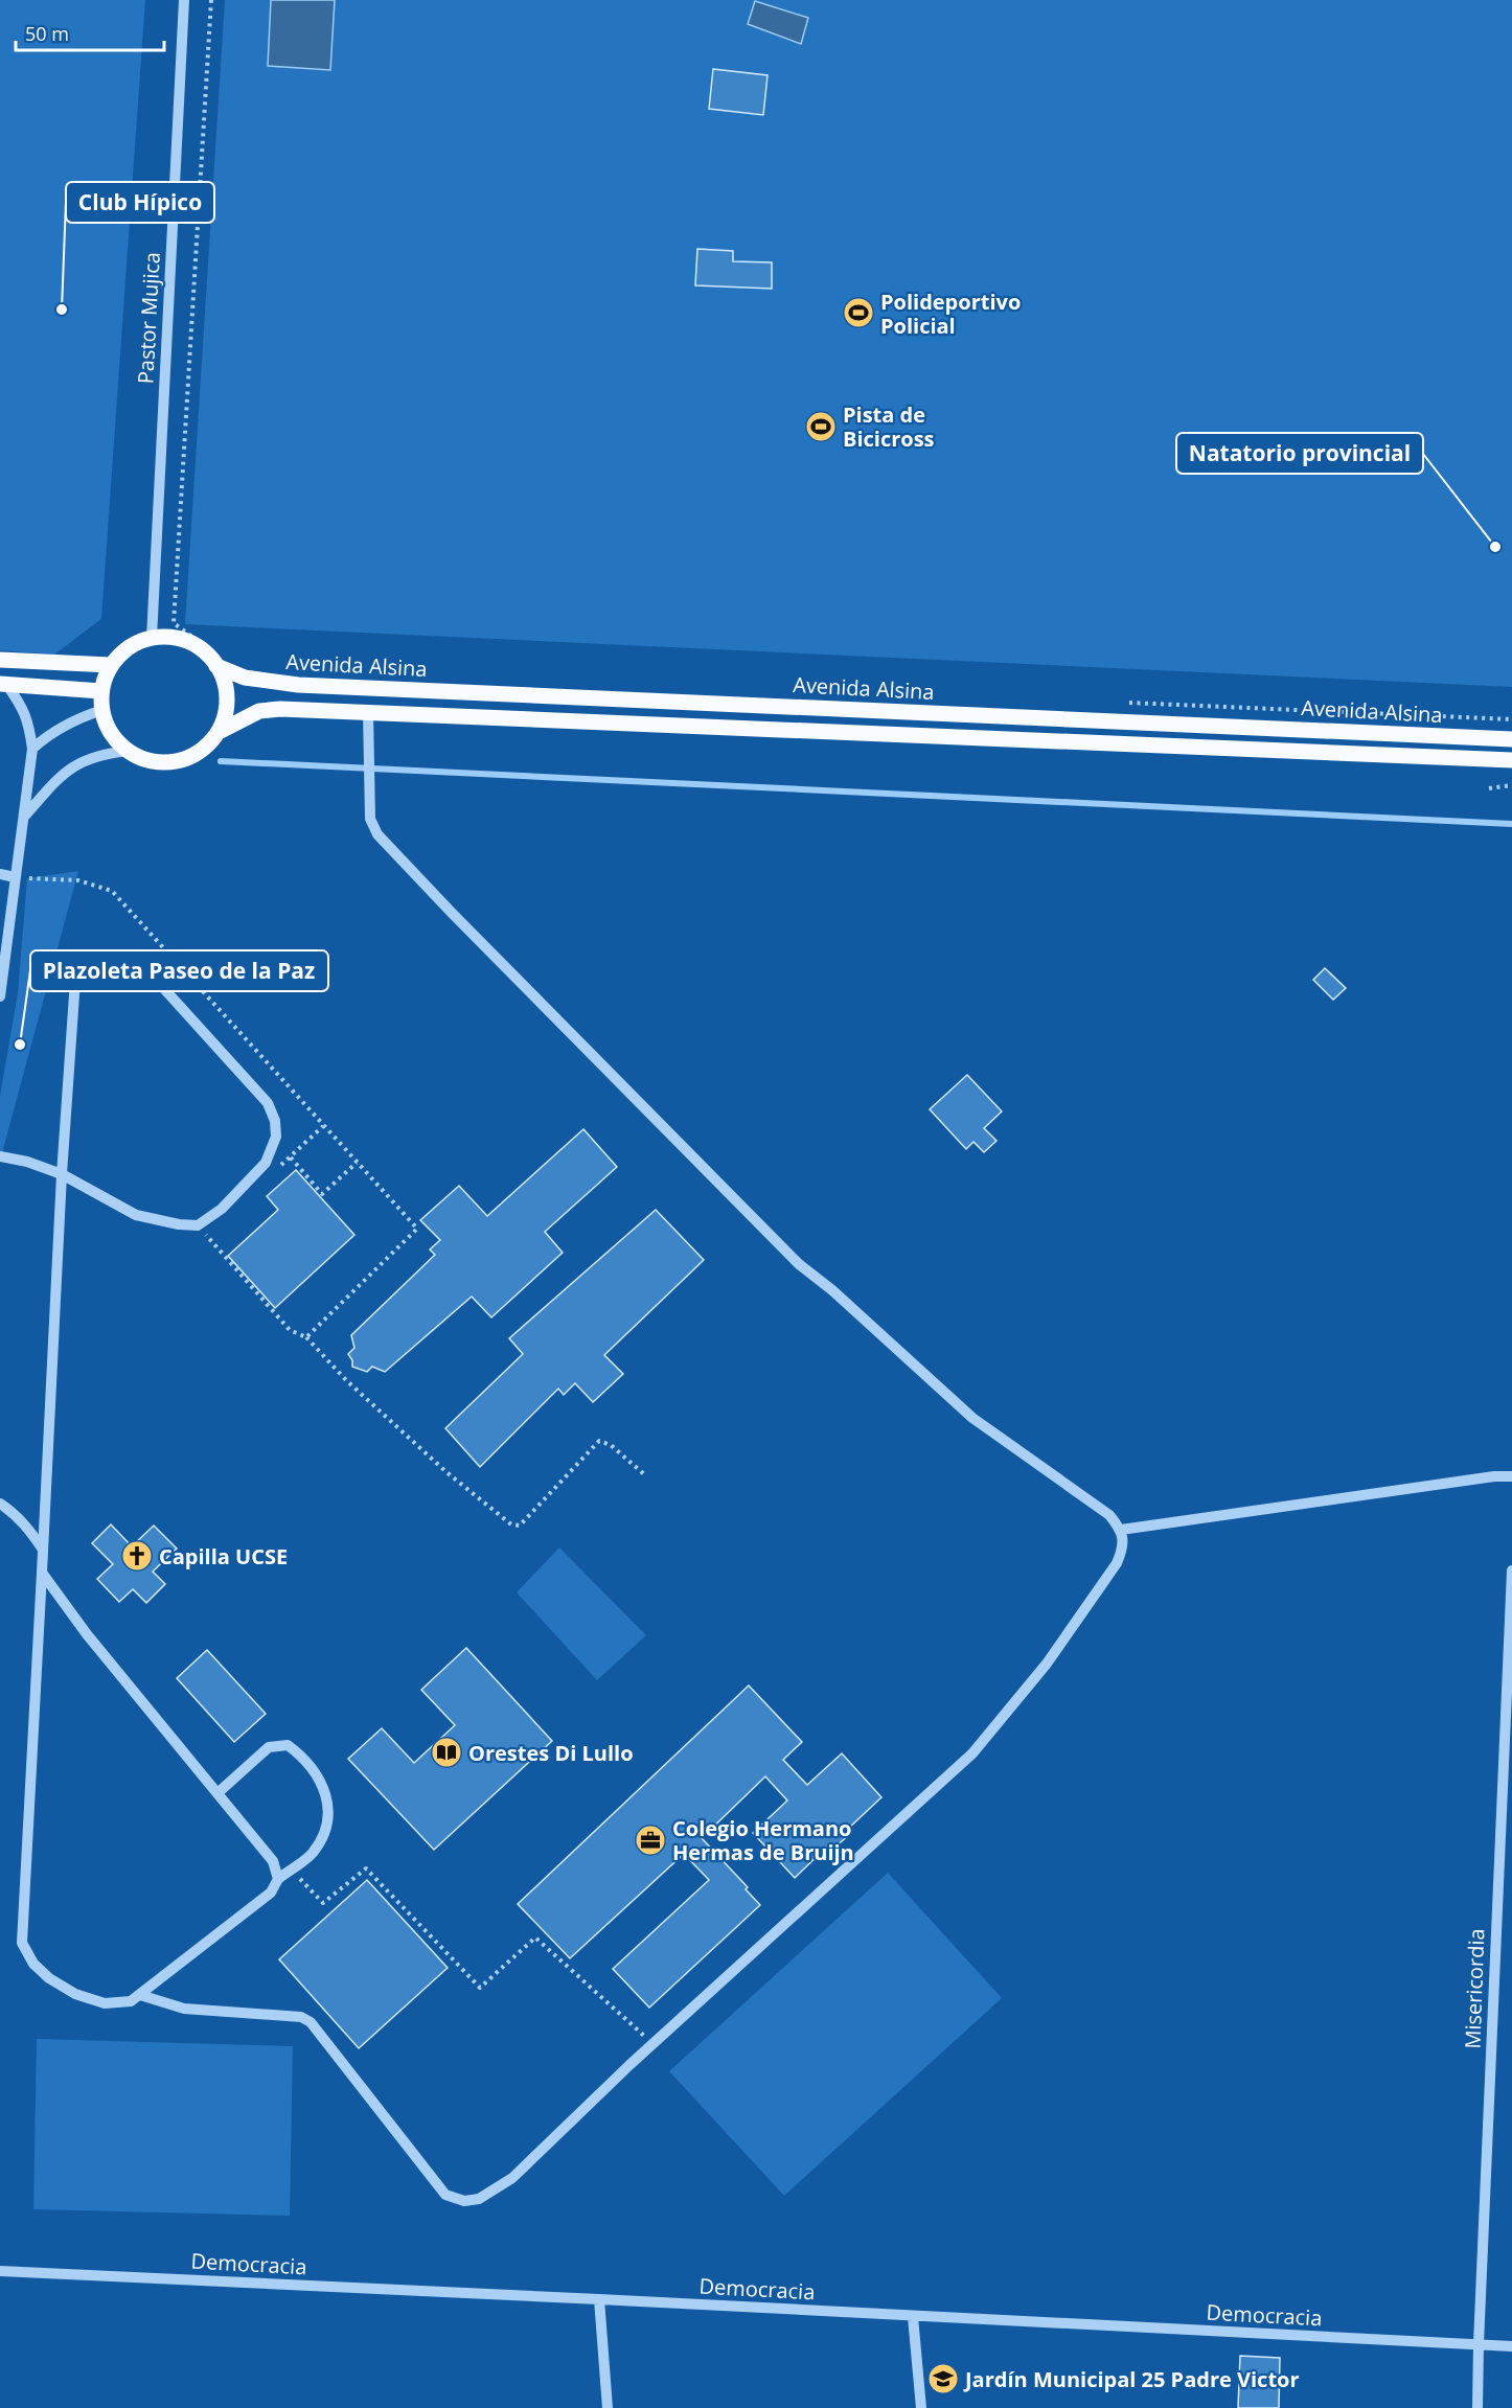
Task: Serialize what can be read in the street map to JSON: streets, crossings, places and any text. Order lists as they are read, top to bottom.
{
  "streets": {
    "main road": ["Avenida Alsina"],
    "street": ["Pastor Mujica", "Misericordia", "Democracia"]
  },
  "crossings": [
    ["Pastor Mujica", "Avenida Alsina"],
    ["Misericordia", "Democracia"]
  ],
  "places": {
    "other": ["Club Hípico", "Natatorio provincial", "Plazoleta Paseo de la Paz"],
    "sports": ["Polideportivo Policial", "Pista de Bicicross"],
    "church": ["Capilla UCSE"],
    "library": ["Orestes Di Lullo"],
    "office": ["Colegio Hermano Hermas de Bruijn"],
    "school or university": ["Jardín Municipal 25 Padre Victor"]
  },
  "scale_bar": "50 m"
}
